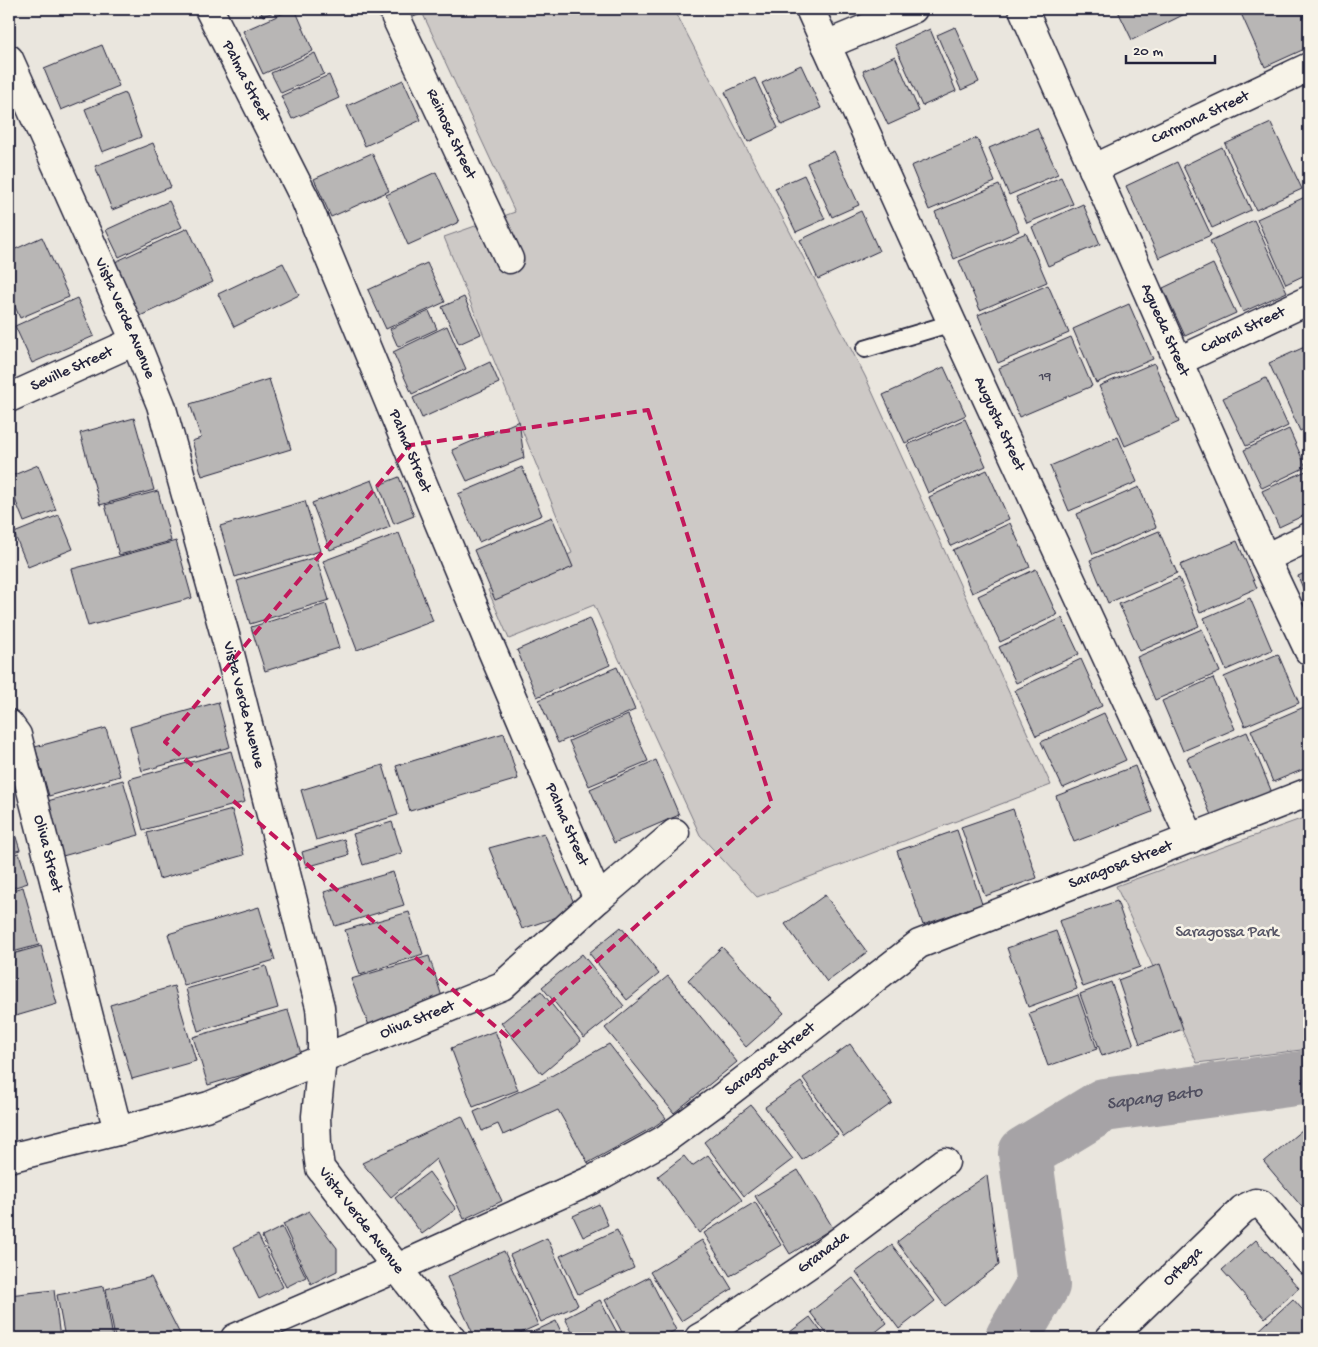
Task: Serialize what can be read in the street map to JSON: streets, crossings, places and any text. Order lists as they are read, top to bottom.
{
  "streets": {
    "street": [
      "Palma Street",
      "Carmona Street",
      "Reinosa Street",
      "Vista Verde Avenue",
      "Agueda Street",
      "Cabral Street",
      "Seville Street",
      "Augusta Street",
      "Oliva Street",
      "Saragosa Street",
      "Granada",
      "Ortega"
    ]
  },
  "crossings": [
    ["Palma Street", "Oliva Street"],
    ["Carmona Street", "Agueda Street"],
    ["Vista Verde Avenue", "Seville Street"],
    ["Vista Verde Avenue", "Oliva Street"],
    ["Vista Verde Avenue", "Saragosa Street"],
    ["Agueda Street", "Cabral Street"],
    ["Augusta Street", "Saragosa Street"]
  ],
  "water": ["Sapang Bato"],
  "parks": ["Saragossa Park"],
  "house_numbers": ["19"],
  "scale_bar": "20 m"
}
